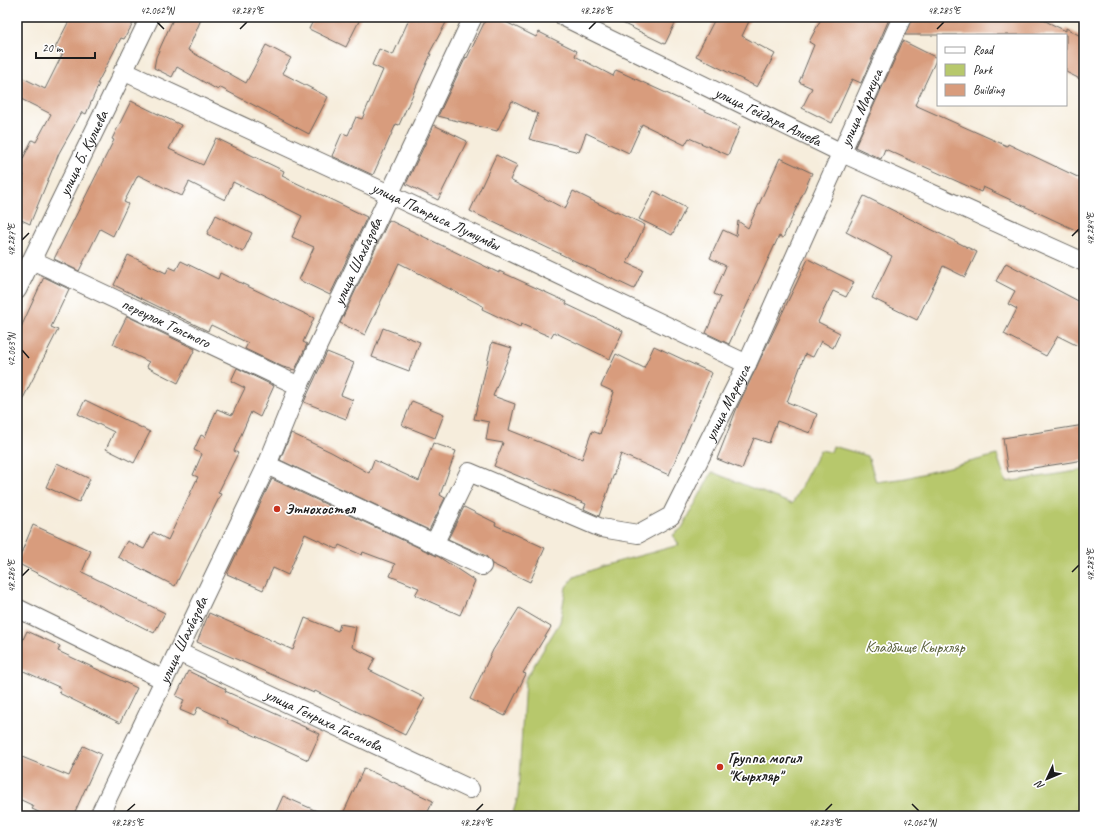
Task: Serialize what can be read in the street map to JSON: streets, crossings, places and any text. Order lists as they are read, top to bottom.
{
  "streets": {
    "street": [
      "улица Маркуса",
      "улица Гейдара Алиева",
      "улица Б. Кулиева",
      "улица Патриса Лумумбы",
      "улица Шахбазова",
      "переулок Толстого",
      "улица Генриха Гасанова"
    ]
  },
  "crossings": [
    ["улица Маркуса", "улица Гейдара Алиева"],
    ["улица Маркуса", "улица Патриса Лумумбы"],
    ["улица Б. Кулиева", "улица Патриса Лумумбы"],
    ["улица Б. Кулиева", "переулок Толстого"],
    ["улица Патриса Лумумбы", "улица Шахбазова"],
    ["улица Шахбазова", "переулок Толстого"],
    ["улица Шахбазова", "улица Генриха Гасанова"]
  ],
  "parks": ["Кладбище Кырхляр"],
  "places": ["Этнохостел", "Группа могил \"Кырхляр\""],
  "legend": ["Road", "Park", "Building"],
  "scale_bar": "20 m",
  "north": "bottom left",
  "coordinates": [
    "42.062°N",
    "48.287°E",
    "48.286°E",
    "48.285°E",
    "48.284°E",
    "42.063°N",
    "48.283°E"
  ]
}
